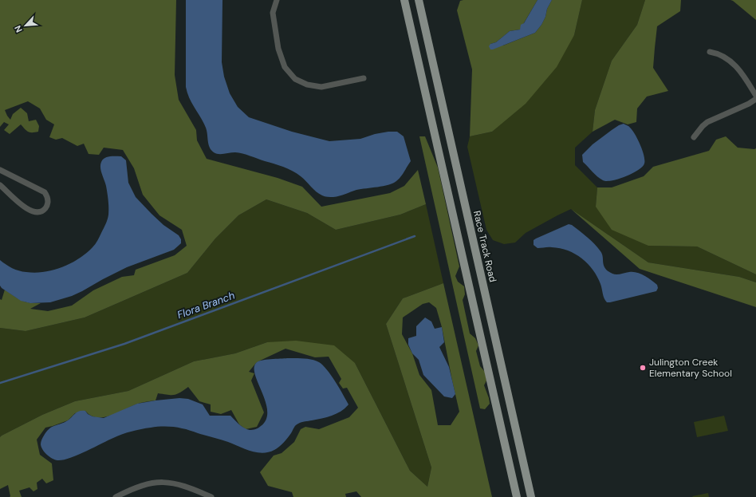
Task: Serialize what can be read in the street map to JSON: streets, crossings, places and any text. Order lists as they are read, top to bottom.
{
  "streets": {
    "main road": ["Race Track Road"]
  },
  "water": ["Flora Branch"],
  "places": ["Julington Creek Elementary School"],
  "north": "bottom left"
}
